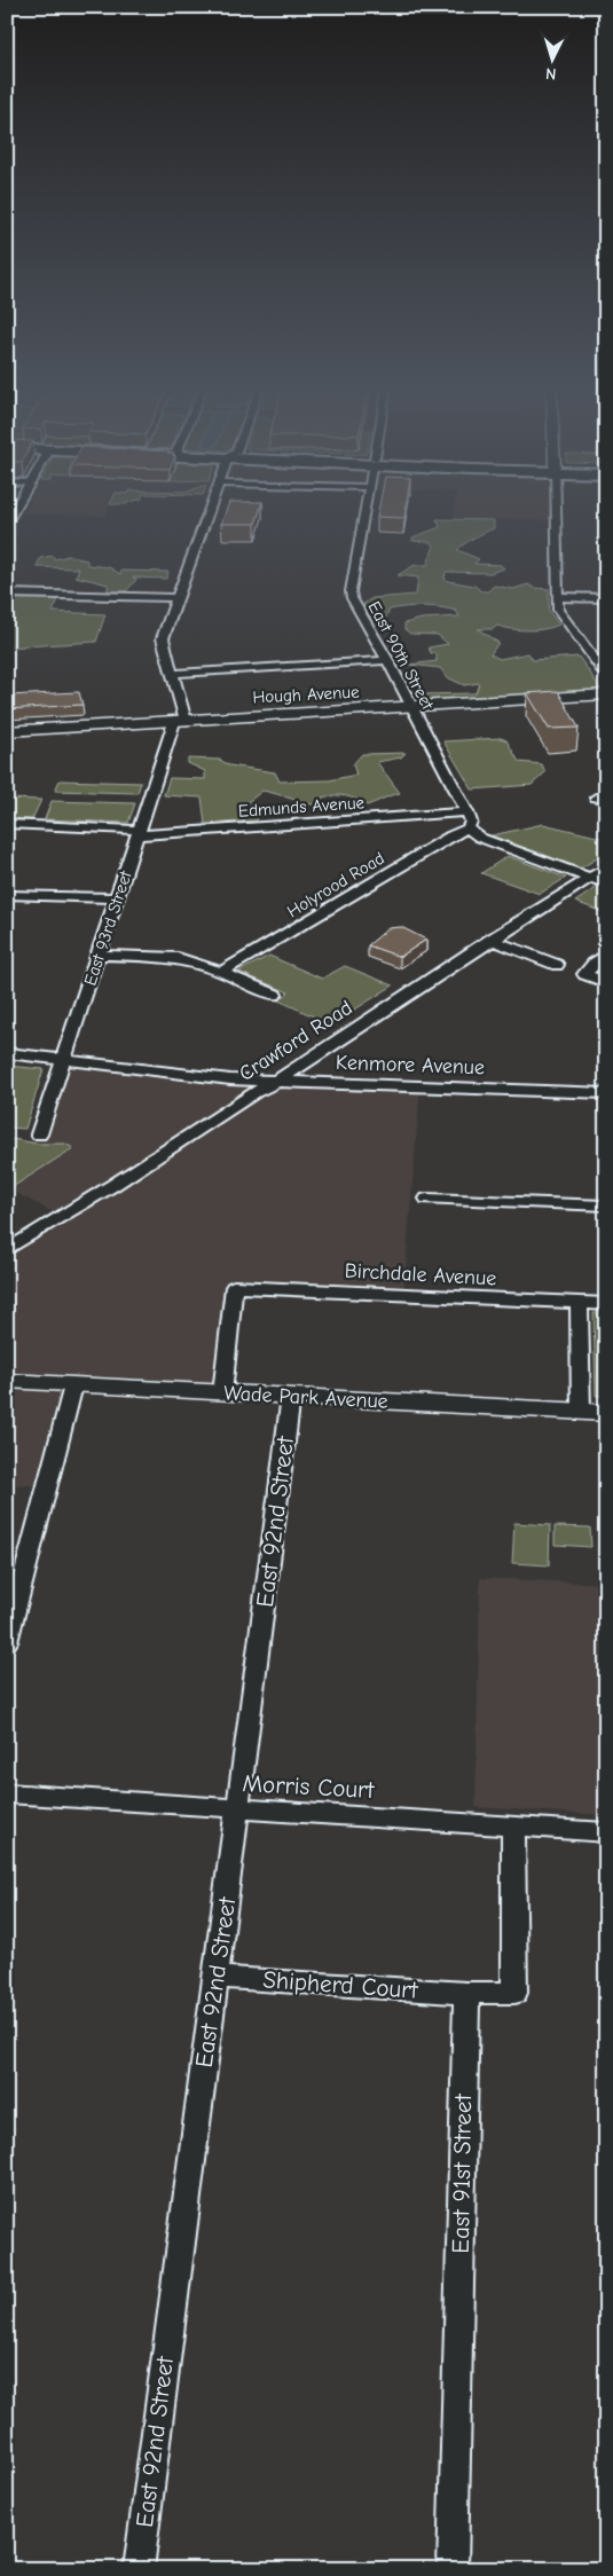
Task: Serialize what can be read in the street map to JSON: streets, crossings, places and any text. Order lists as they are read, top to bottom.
{
  "streets": {
    "street": [
      "East 90th Street",
      "Hough Avenue",
      "Edmunds Avenue",
      "Holyrood Road",
      "East 93rd Street",
      "Crawford Road",
      "Kenmore Avenue",
      "Birchdale Avenue",
      "Wade Park Avenue",
      "East 92nd Street",
      "Morris Court",
      "Shipherd Court",
      "East 91st Street"
    ]
  },
  "crossings": [
    ["East 90th Street", "Hough Avenue"],
    ["East 90th Street", "Edmunds Avenue"],
    ["Hough Avenue", "East 93rd Street"],
    ["Edmunds Avenue", "East 93rd Street"],
    ["East 93rd Street", "Kenmore Avenue"],
    ["Crawford Road", "Kenmore Avenue"],
    ["Birchdale Avenue", "Wade Park Avenue"],
    ["Wade Park Avenue", "East 92nd Street"],
    ["East 92nd Street", "Morris Court"],
    ["East 92nd Street", "Shipherd Court"],
    ["Shipherd Court", "East 91st Street"]
  ],
  "north": "bottom"
}
